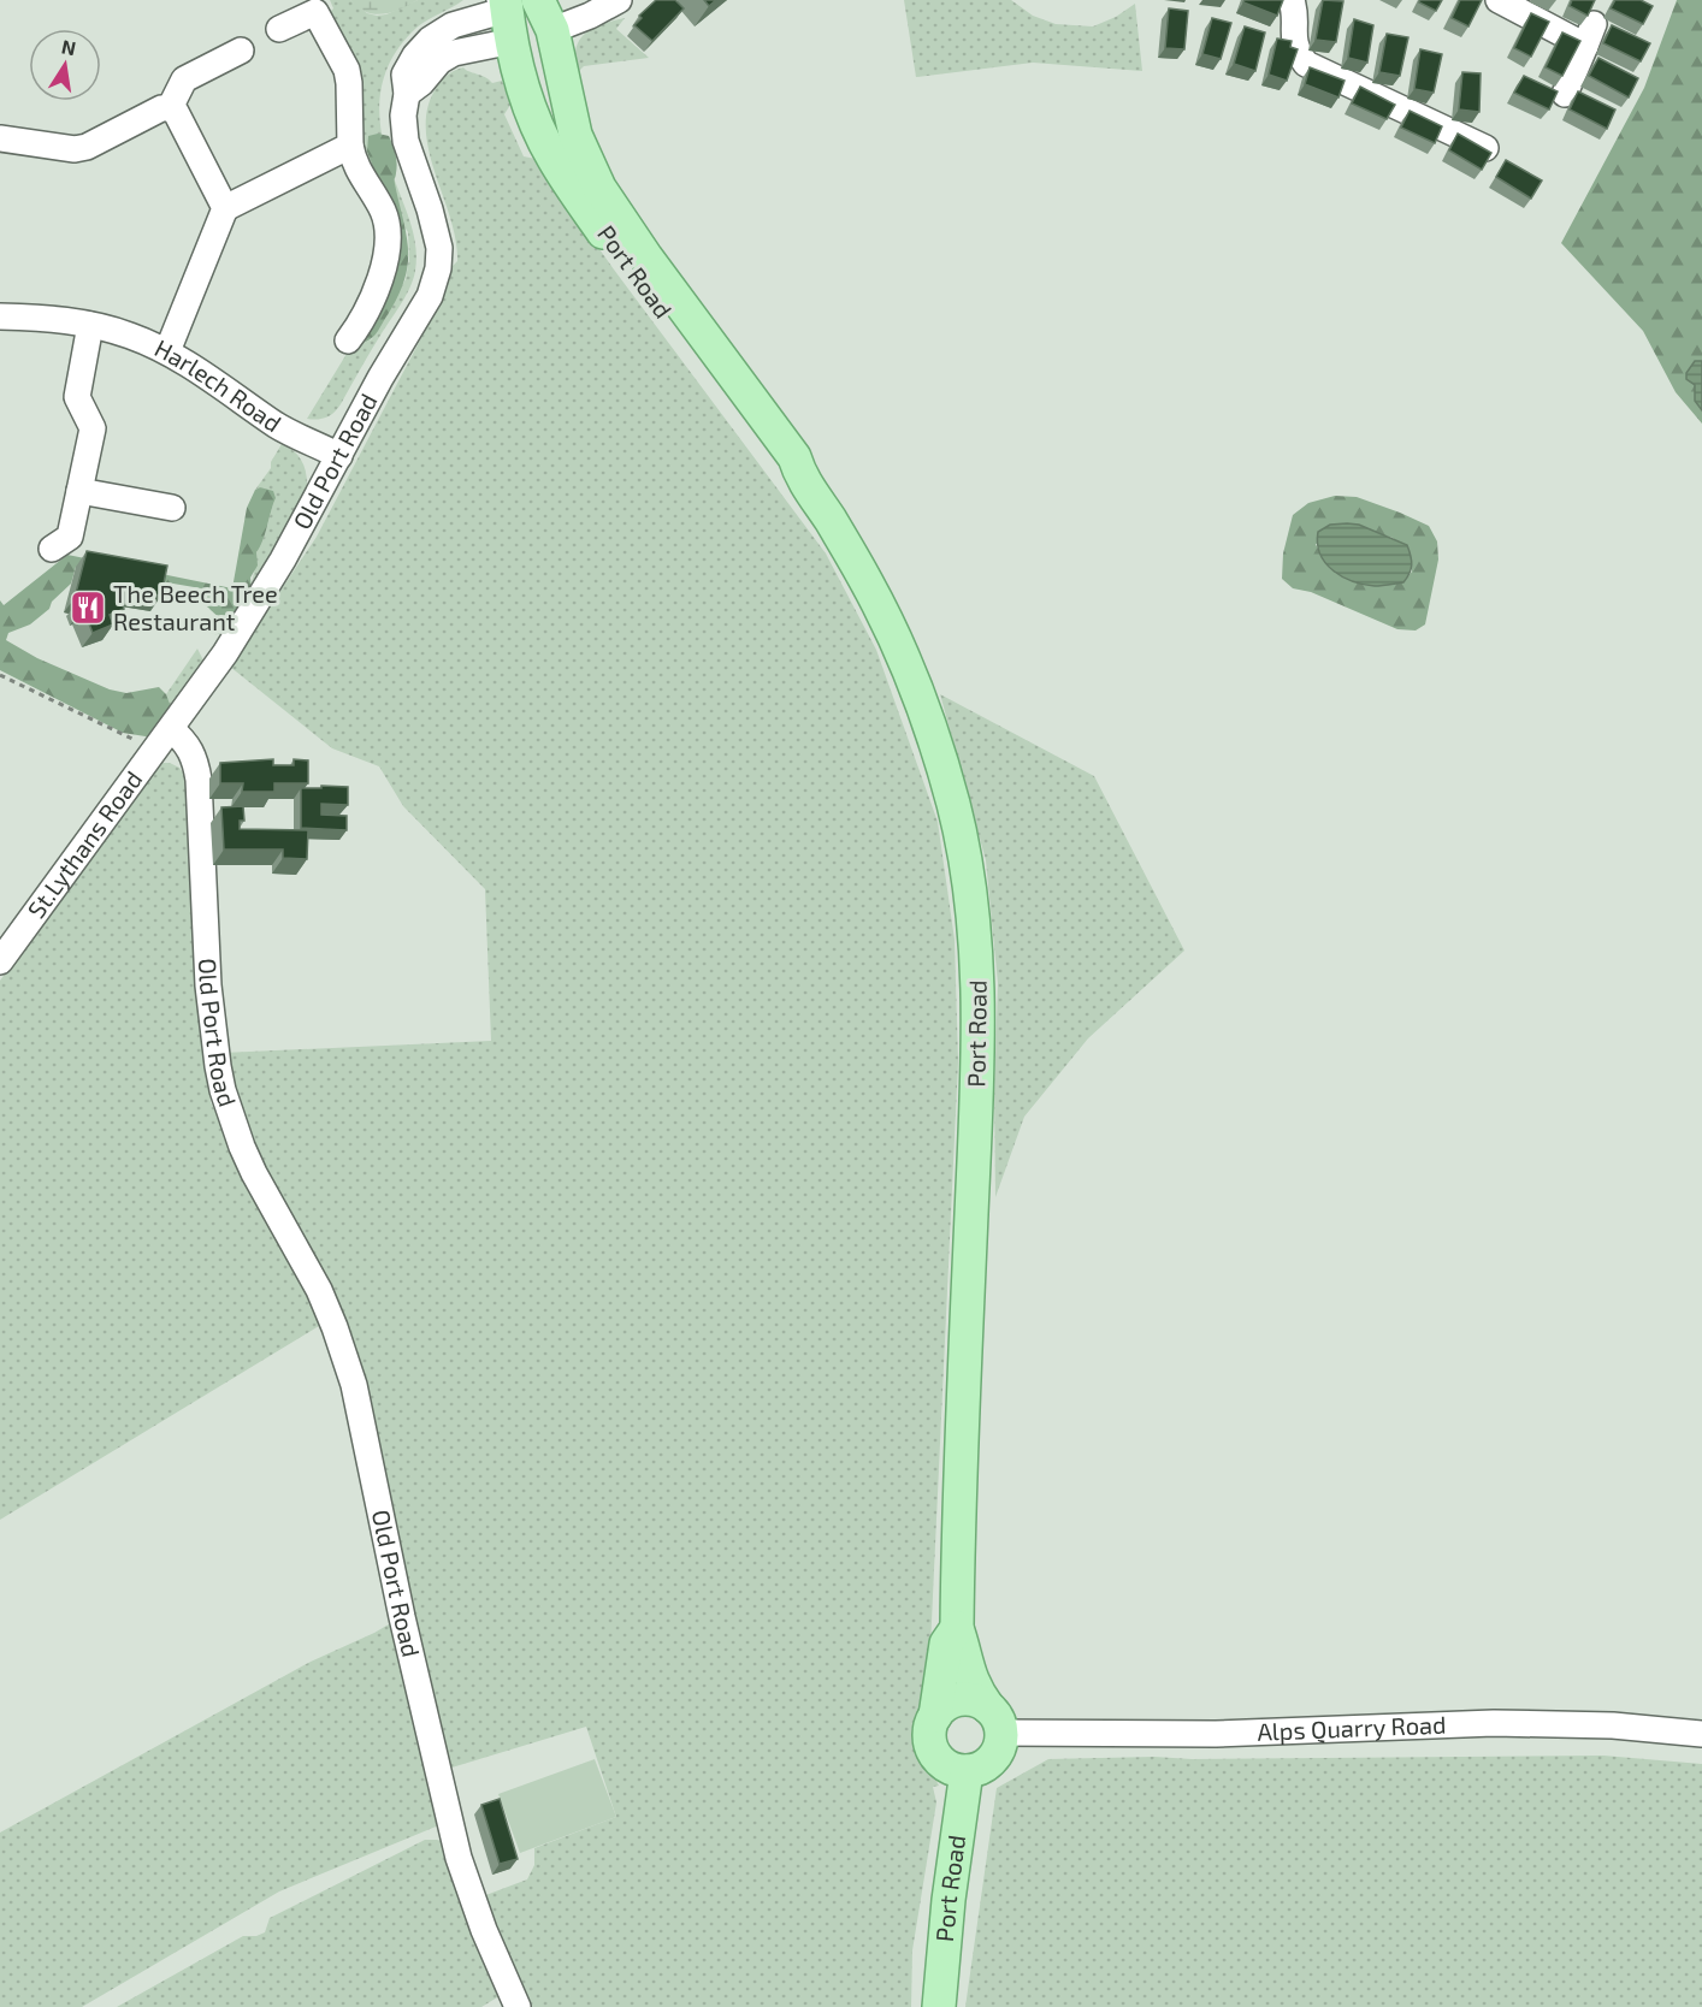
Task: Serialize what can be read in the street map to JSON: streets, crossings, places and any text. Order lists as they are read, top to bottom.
{
  "streets": {
    "main road": ["Port Road"],
    "street": [
      "Harlech Road",
      "Old Port Road",
      "St.Lythans Road",
      "Alps Quarry Road"
    ]
  },
  "crossings": [
    ["Port Road", "Old Port Road"],
    ["Port Road", "Alps Quarry Road"],
    ["Harlech Road", "Old Port Road"],
    ["Old Port Road", "St.Lythans Road"]
  ],
  "places": {
    "restaurant": ["The Beech Tree Restaurant"]
  },
  "north": "top"
}
